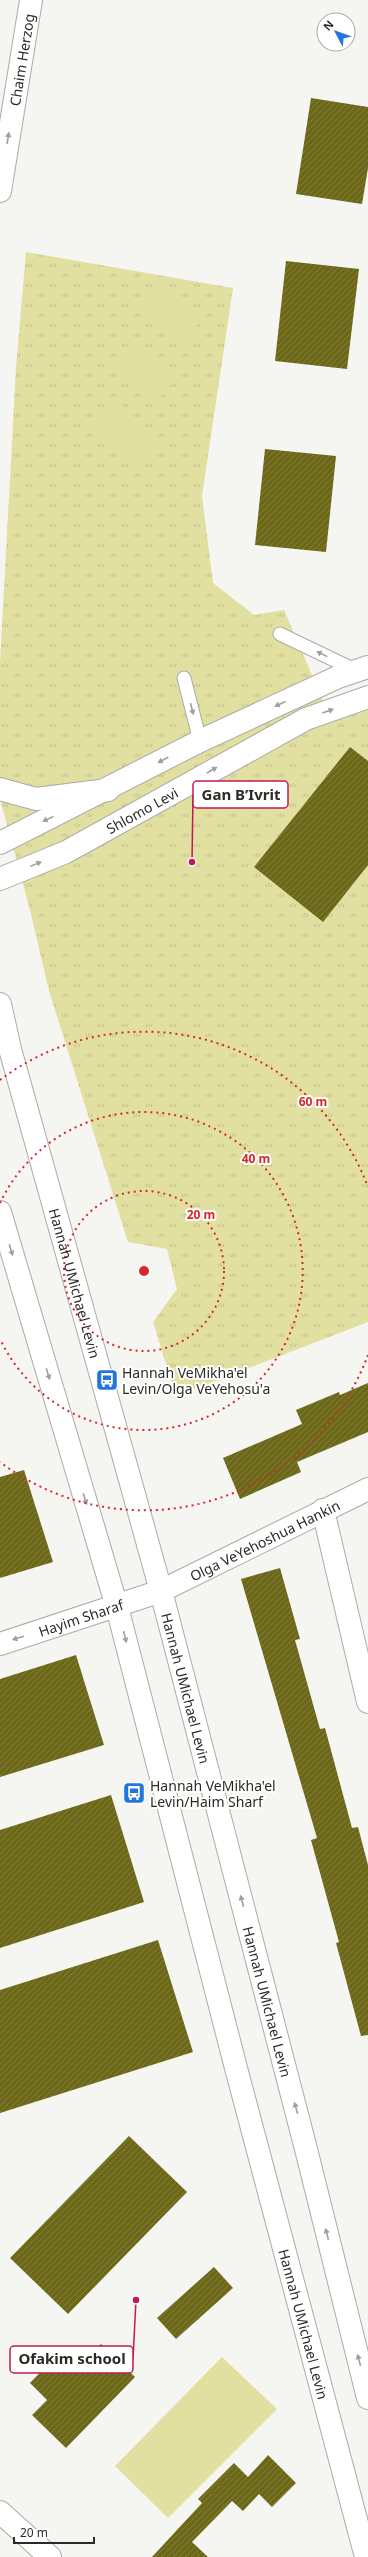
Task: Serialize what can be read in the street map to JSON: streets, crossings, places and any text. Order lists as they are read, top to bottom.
{
  "streets": {
    "main road": [
      "Chaim Herzog",
      "Shlomo Levi",
      "Hannah UMichael Levin",
      "Olga VeYehoshua Hankin",
      "Hayim Sharaf"
    ]
  },
  "crossings": [
    ["Hannah UMichael Levin", "Olga VeYehoshua Hankin"],
    ["Hannah UMichael Levin", "Hayim Sharaf"],
    ["Olga VeYehoshua Hankin", "Hayim Sharaf"]
  ],
  "one_way": ["Chaim Herzog", "Hayim Sharaf"],
  "places": {
    "other": ["Gan B’Ivrit", "Ofakim school"],
    "bus stop": ["Hannah VeMikha'el Levin/Olga VeYehosu'a", "Hannah VeMikha'el Levin/Haim Sharf"]
  },
  "scale_bar": "20 m",
  "north": "top left",
  "rings": ["60 m", "40 m", "20 m"]
}
